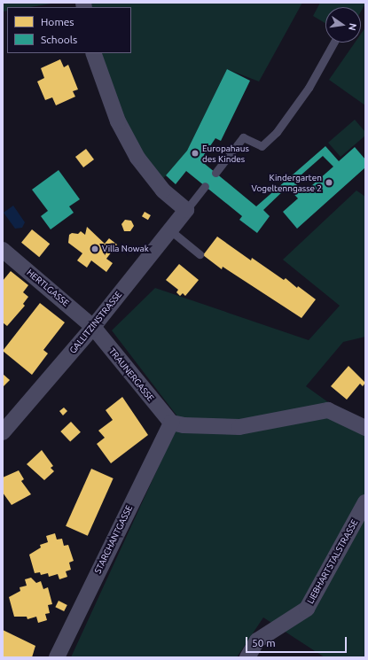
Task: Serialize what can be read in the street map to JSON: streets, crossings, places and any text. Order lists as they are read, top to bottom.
{
  "streets": {
    "street": [
      "HERTLGASSE",
      "GALLITZINSTRASSE",
      "TRAUNERGASSE",
      "STARCHANTGASSE",
      "LIEBHARTSTALSTRASSE"
    ]
  },
  "crossings": [
    ["HERTLGASSE", "GALLITZINSTRASSE"],
    ["HERTLGASSE", "TRAUNERGASSE"],
    ["GALLITZINSTRASSE", "TRAUNERGASSE"],
    ["TRAUNERGASSE", "STARCHANTGASSE"]
  ],
  "places": ["Europahaus des Kindes", "Kindergarten Vogeltenngasse 2", "Villa Nowak"],
  "legend": ["Homes", "Schools"],
  "scale_bar": "50 m",
  "north": "right"
}
